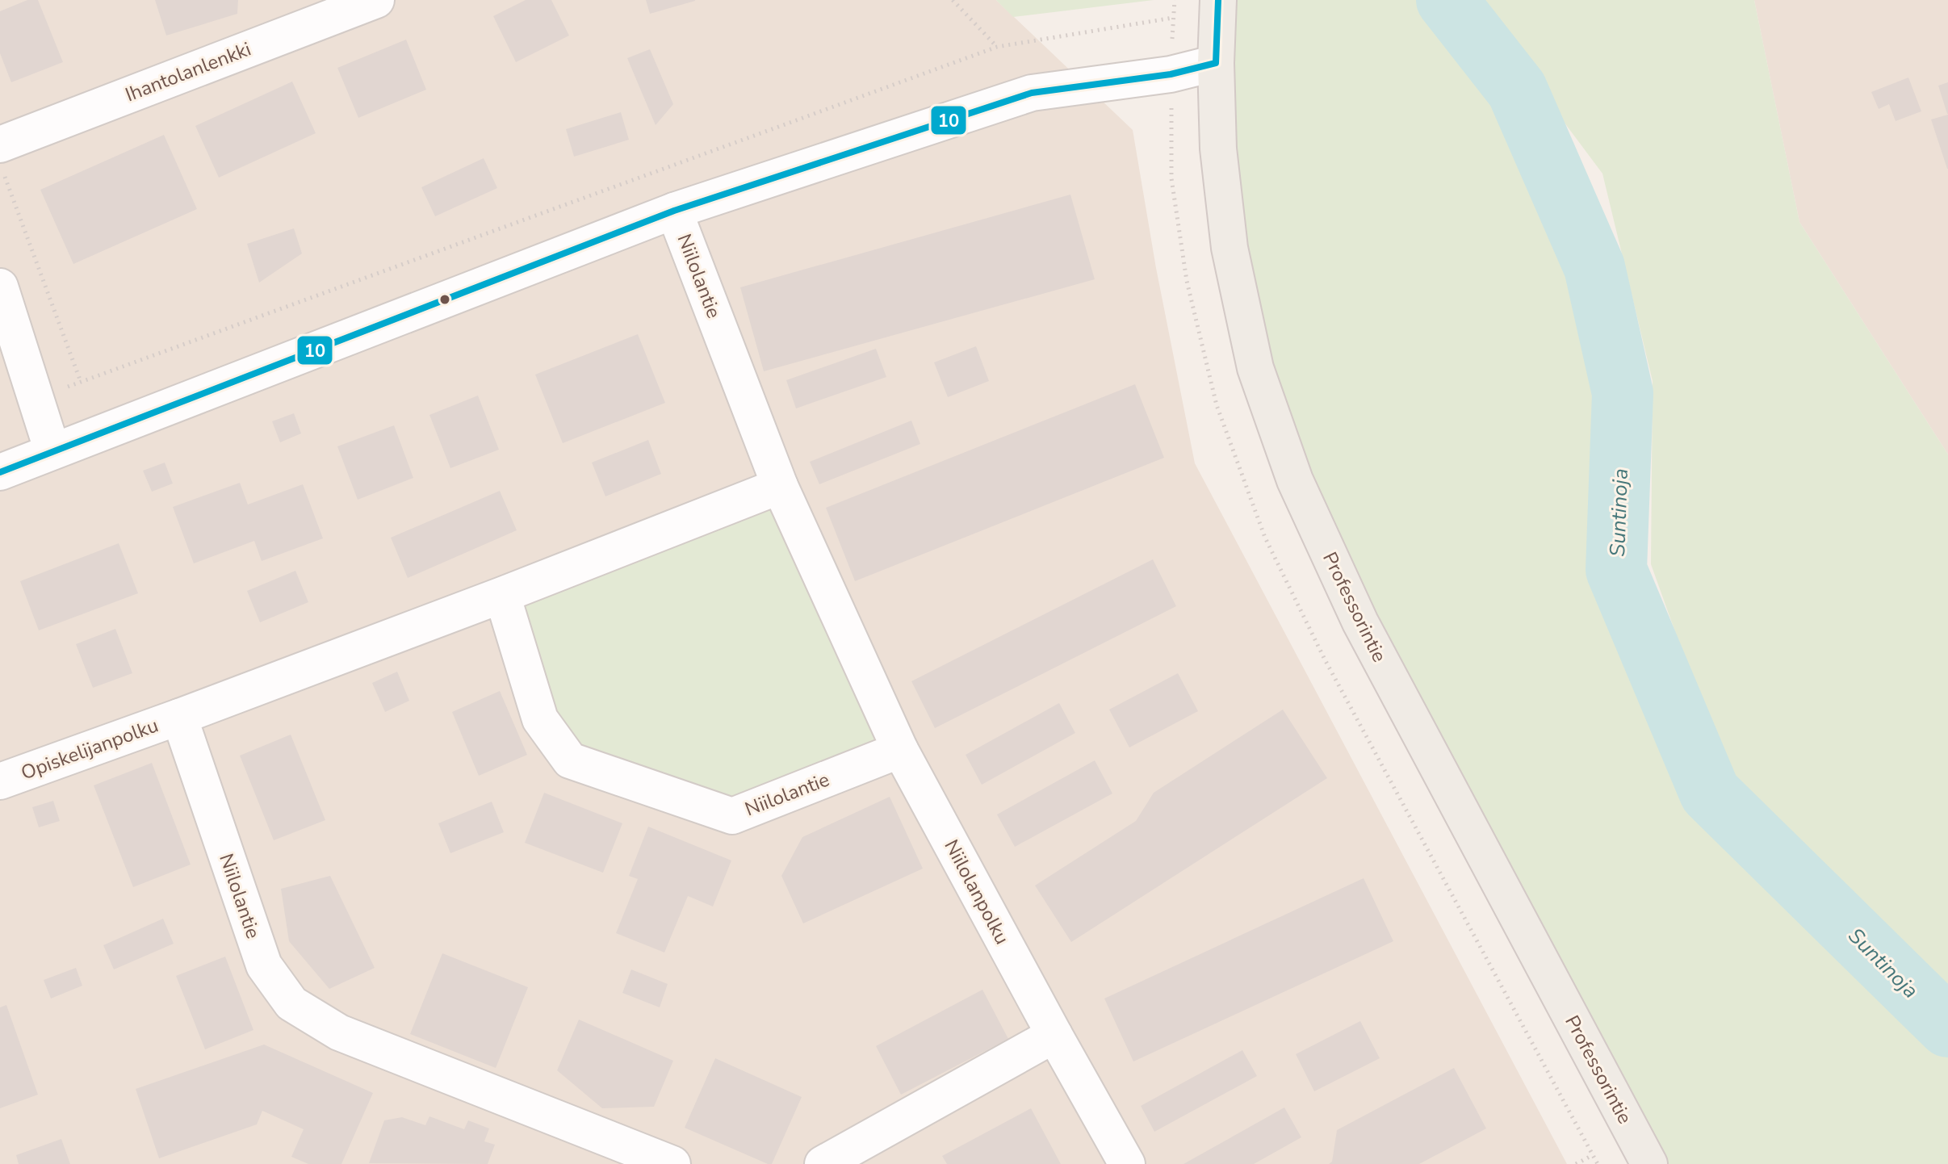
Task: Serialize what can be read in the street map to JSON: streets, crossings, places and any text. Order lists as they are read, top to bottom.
{
  "streets": {
    "main road": ["Professorintie"],
    "street": [
      "Ihantolanlenkki",
      "Niilolantie",
      "Opiskelijanpolku",
      "Niilolanpolku"
    ]
  },
  "crossings": [
    ["Niilolantie", "Opiskelijanpolku"],
    ["Niilolantie", "Niilolanpolku"]
  ],
  "water": ["Suntinoja"],
  "lines": ["transit line 10"]
}
